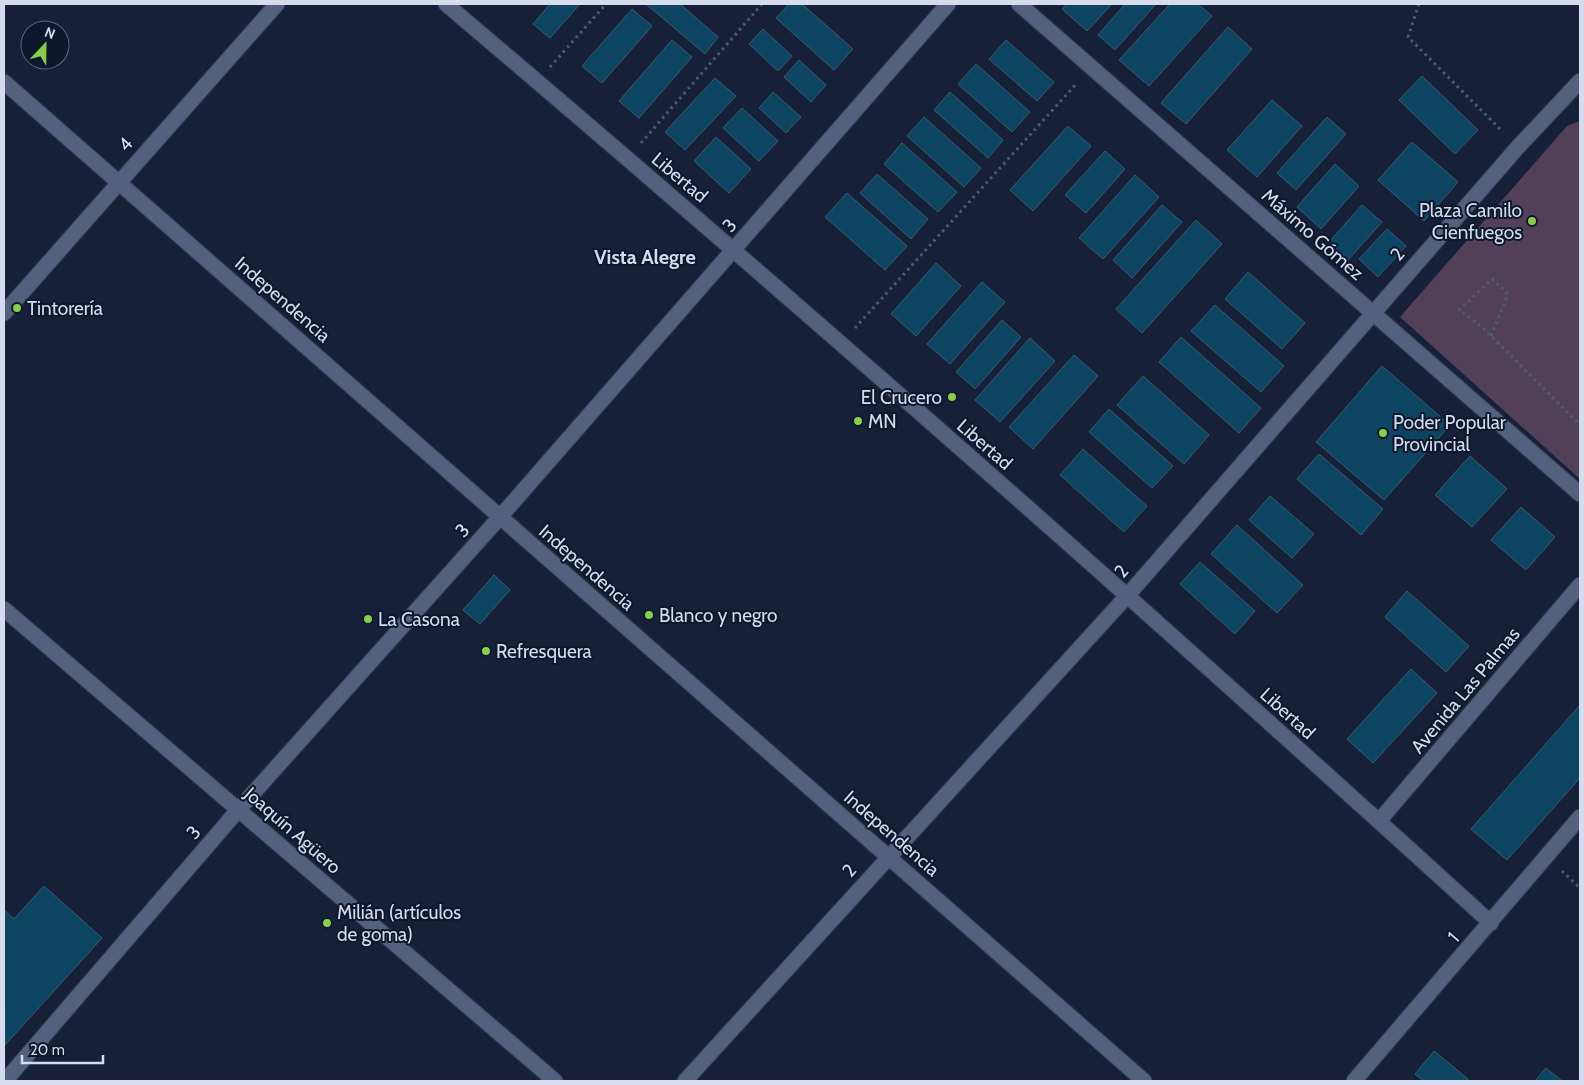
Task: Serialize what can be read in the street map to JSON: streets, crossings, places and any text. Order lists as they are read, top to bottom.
{
  "streets": {
    "street": [
      "4",
      "Libertad",
      "3",
      "Máximo Gómez",
      "2",
      "Independencia",
      "Avenida Las Palmas",
      "Joaquín Agüero",
      "1"
    ]
  },
  "crossings": [
    ["4", "Independencia"],
    ["Libertad", "3"],
    ["Libertad", "2"],
    ["Libertad", "Avenida Las Palmas"],
    ["Libertad", "1"],
    ["3", "Independencia"],
    ["3", "Joaquín Agüero"],
    ["Máximo Gómez", "2"],
    ["2", "Independencia"]
  ],
  "districts": ["Vista Alegre"],
  "places": [
    "Plaza Camilo Cienfuegos",
    "Tintorería",
    "El Crucero",
    "MN",
    "Poder Popular Provincial",
    "Blanco y negro",
    "La Casona",
    "Refresquera",
    "Milián (artículos de goma)"
  ],
  "scale_bar": "20 m",
  "north": "top"
}
